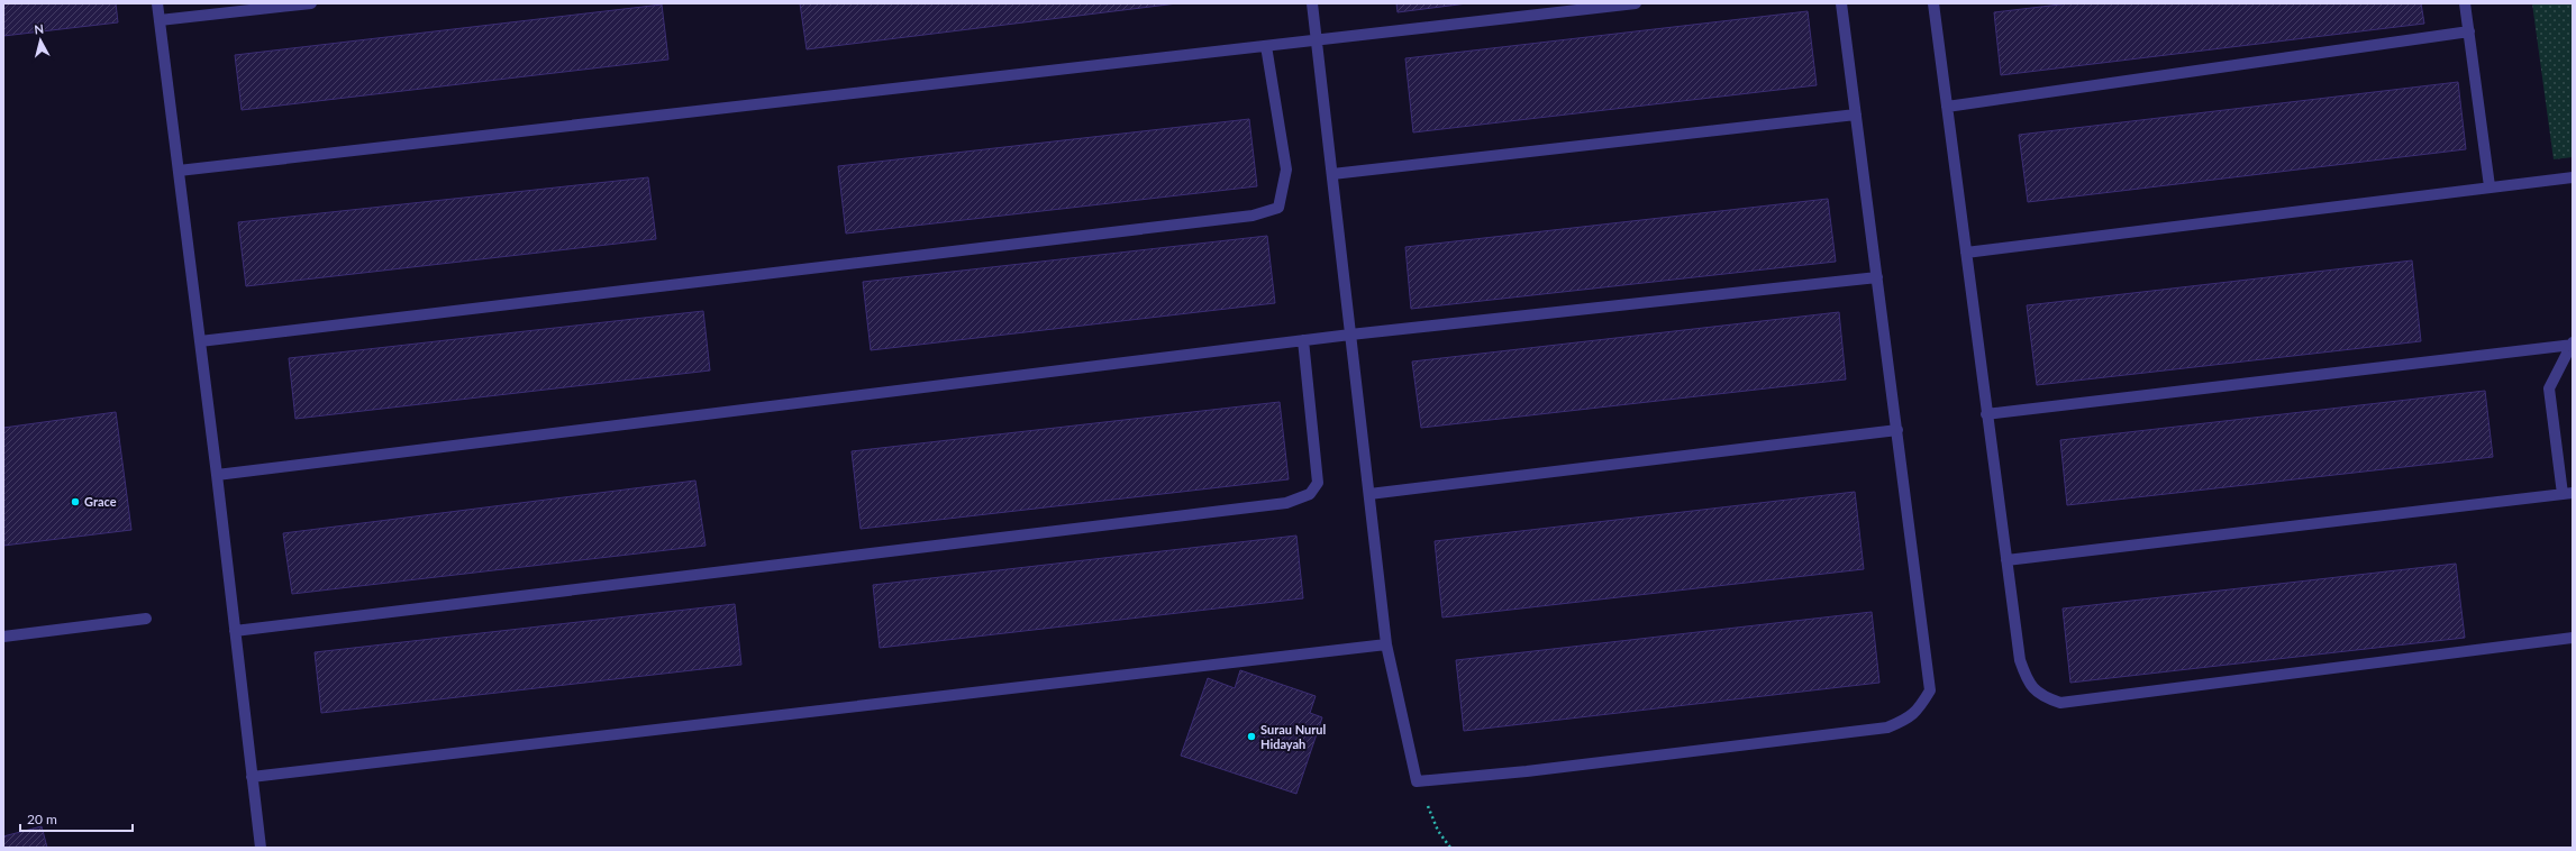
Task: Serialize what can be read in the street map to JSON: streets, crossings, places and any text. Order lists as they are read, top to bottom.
{
  "places": ["Grace", "Surau Nurul Hidayah"],
  "scale_bar": "20 m",
  "north": "top"
}
